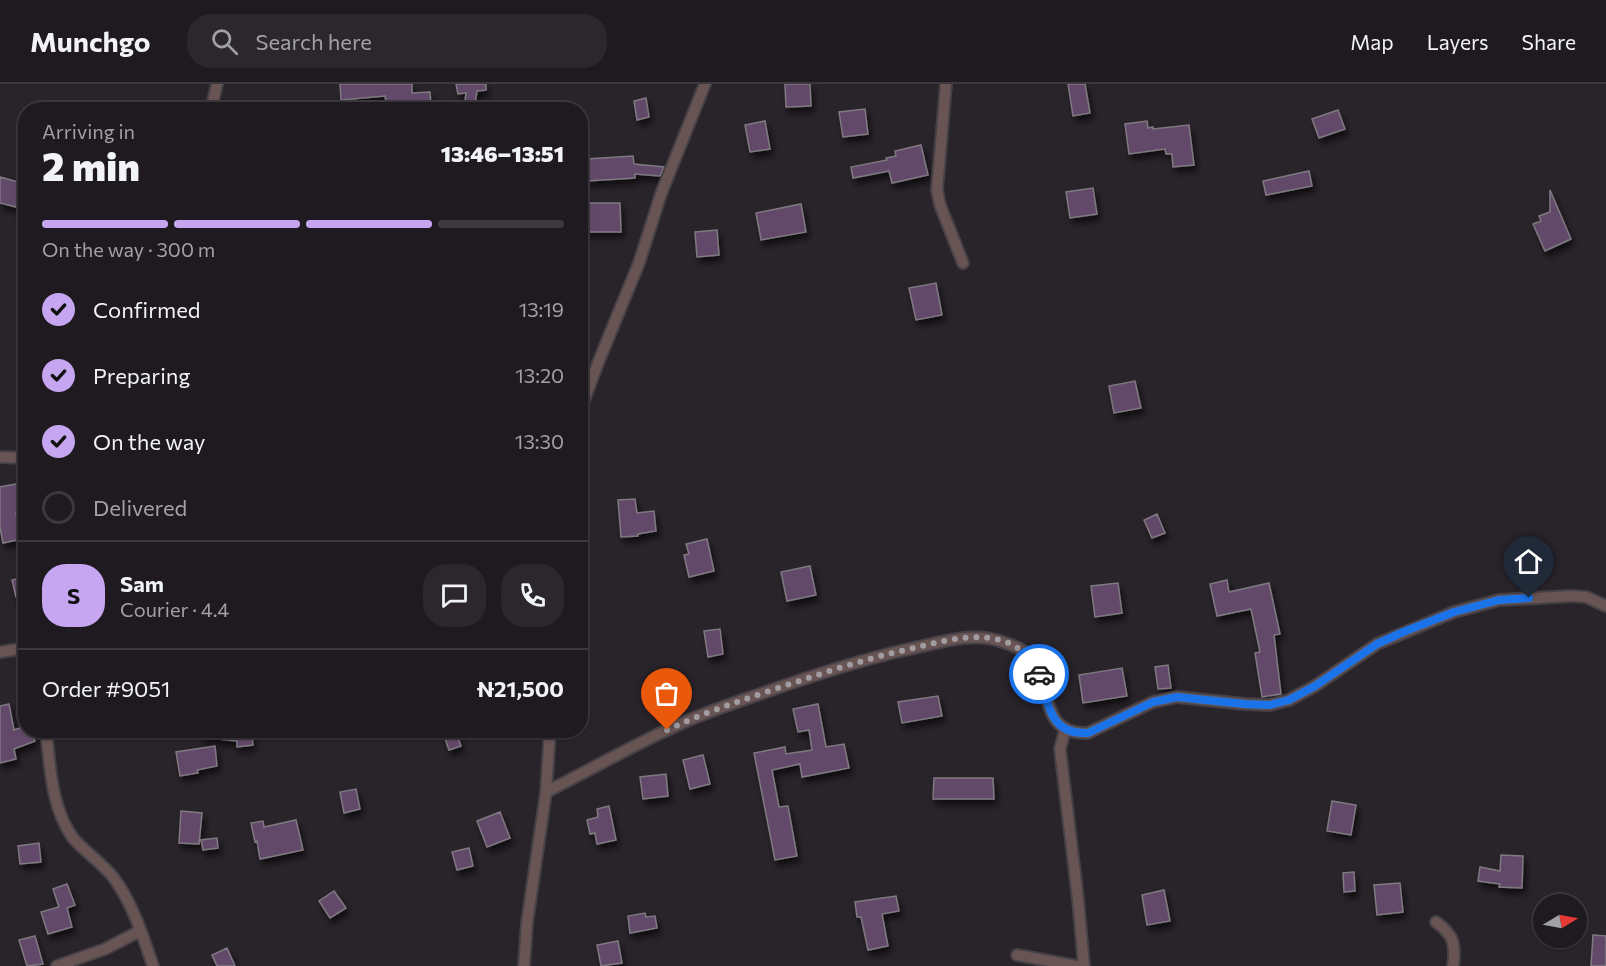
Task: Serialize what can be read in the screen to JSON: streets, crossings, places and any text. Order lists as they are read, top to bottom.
{
  "north": "right",
  "page": {
    "header": "Munchgo",
    "search": "Search here",
    "nav": ["Map", "Layers", "Share"],
    "heading": ["2 min", "Arriving in", "13:46–13:51"],
    "panel": [
      "Sam",
      "Courier · 4.4",
      "Order #9051",
      "₦21,500"
    ],
    "bar": "On the way · 300 m",
    "list": [
      ["Confirmed", "13:19"],
      ["Preparing", "13:20"],
      ["On the way", "13:30"],
      "Delivered"
    ],
    "round": "S"
  }
}
